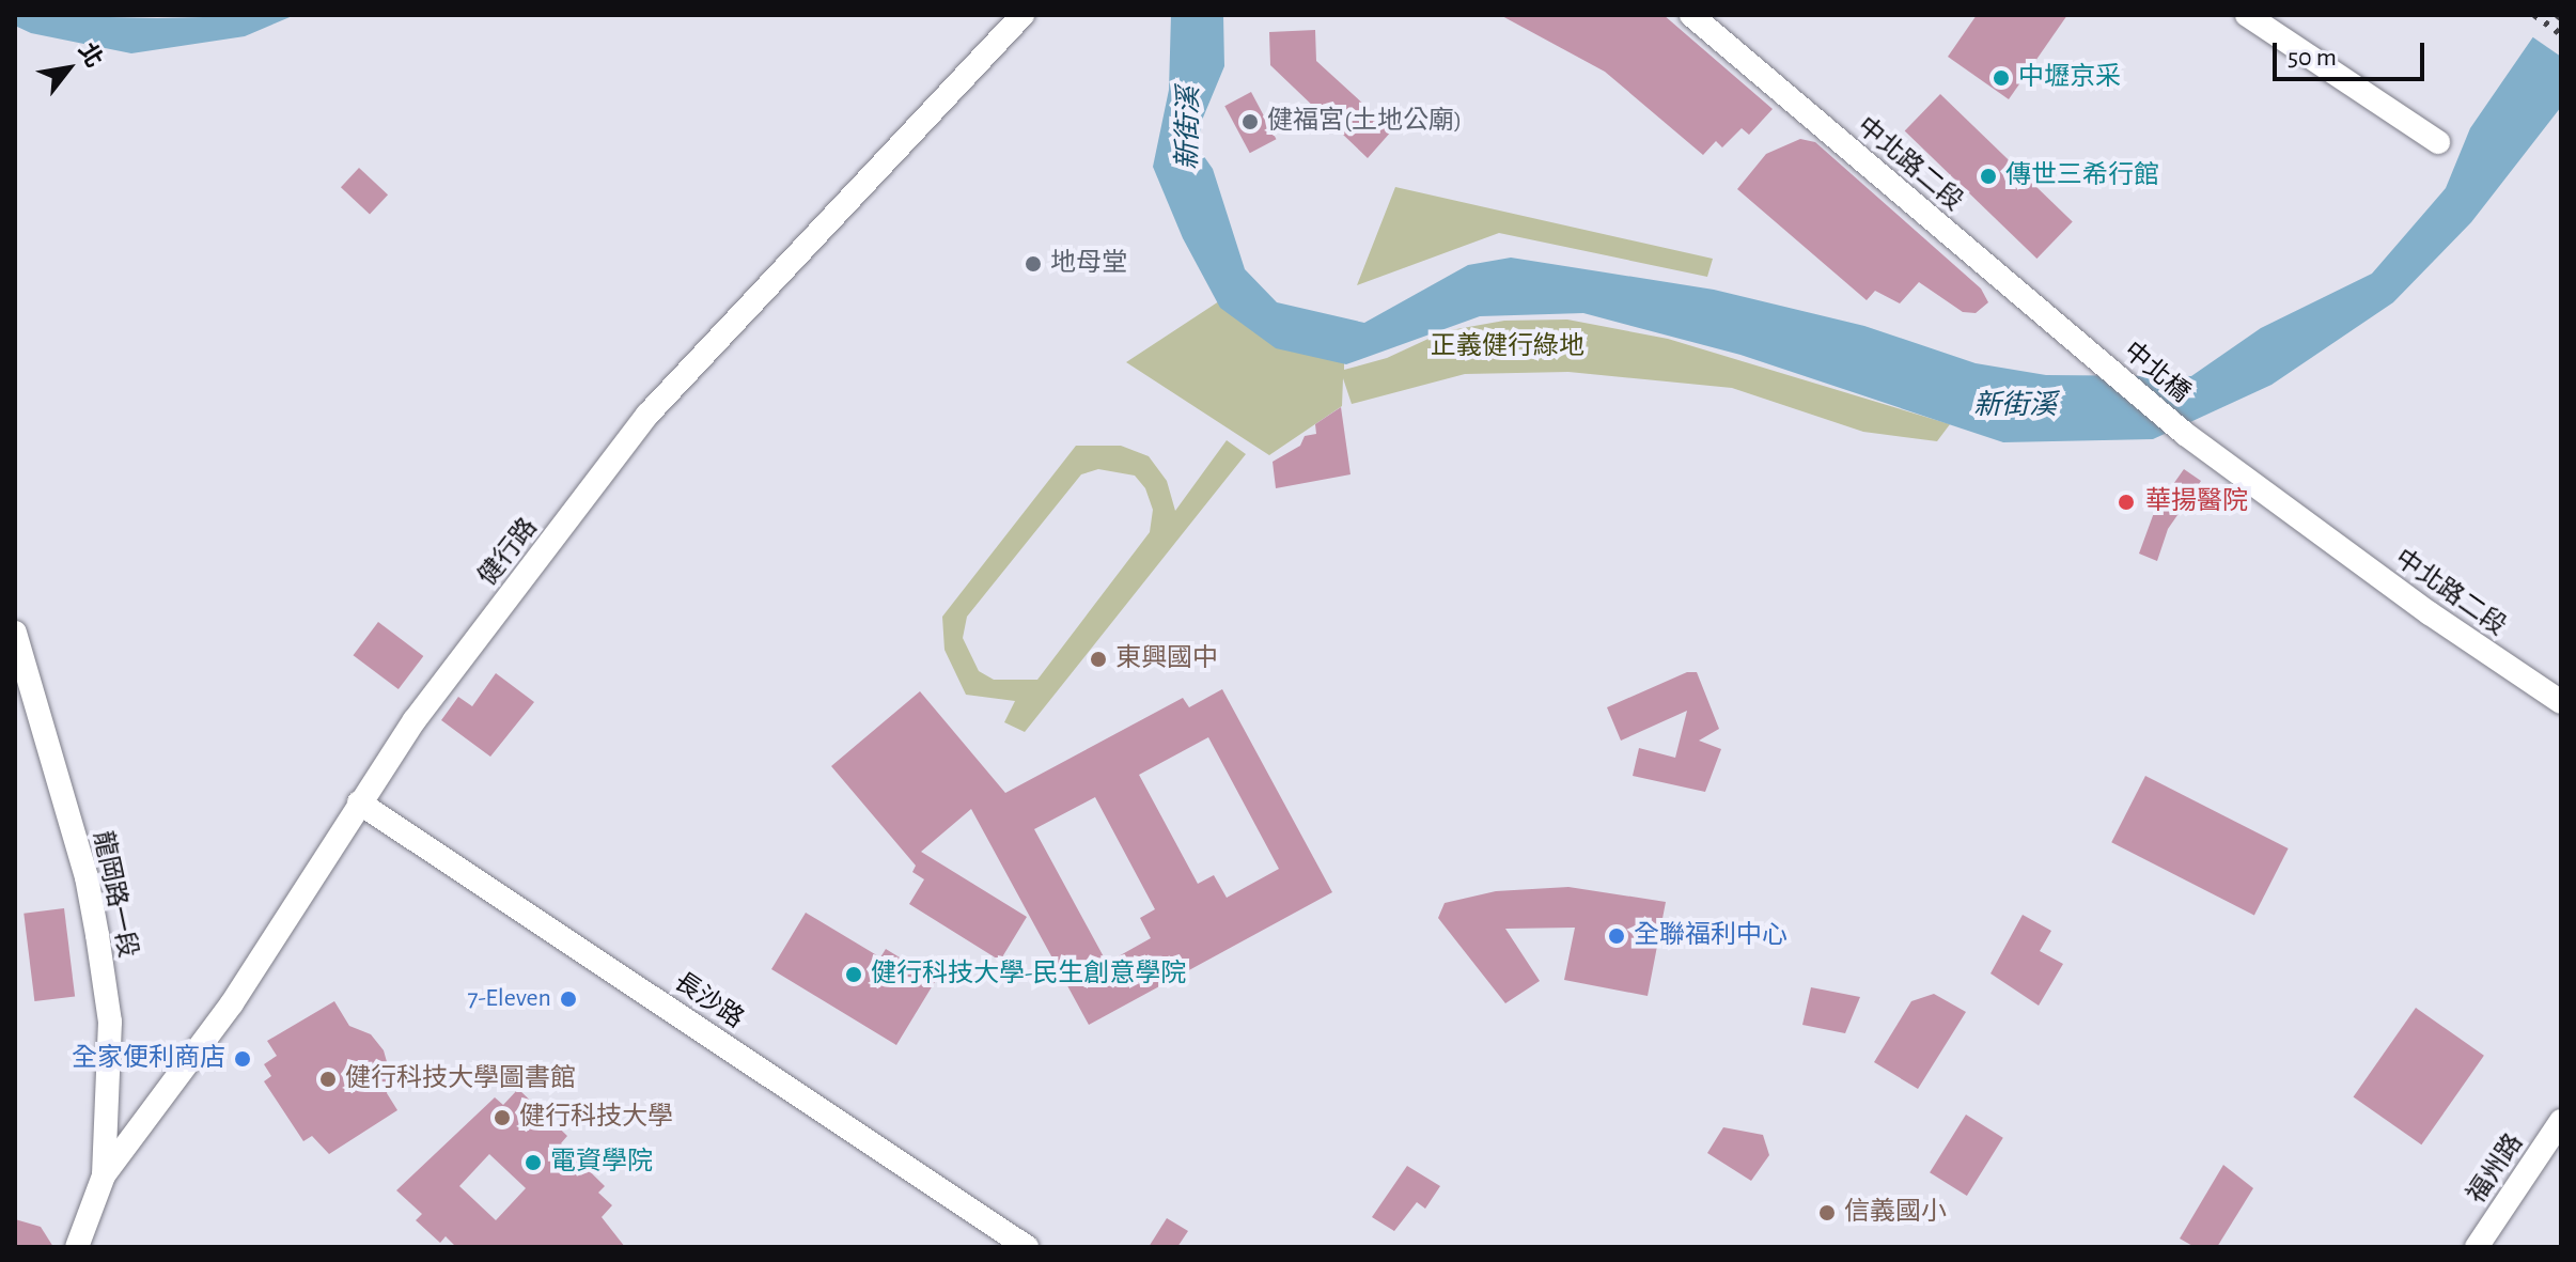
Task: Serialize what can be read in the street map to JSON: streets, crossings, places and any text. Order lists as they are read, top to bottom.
{
  "streets": {
    "street": [
      "中北路二段",
      "中北橋",
      "健行路",
      "龍岡路一段",
      "長沙路",
      "福州路"
    ]
  },
  "crossings": [
    ["中北路二段", "中北橋"],
    ["健行路", "龍岡路一段"],
    ["健行路", "長沙路"]
  ],
  "water": ["新街溪"],
  "parks": ["正義健行綠地"],
  "places": [
    "中壢京采",
    "健福宮(土地公廟)",
    "傳世三希行館",
    "地母堂",
    "華揚醫院",
    "東興國中",
    "全聯福利中心",
    "健行科技大學-民生創意學院",
    "7-Eleven",
    "全家便利商店",
    "健行科技大學圖書館",
    "健行科技大學",
    "電資學院",
    "信義國小"
  ],
  "scale_bar": "50 m",
  "north": "top right"
}
